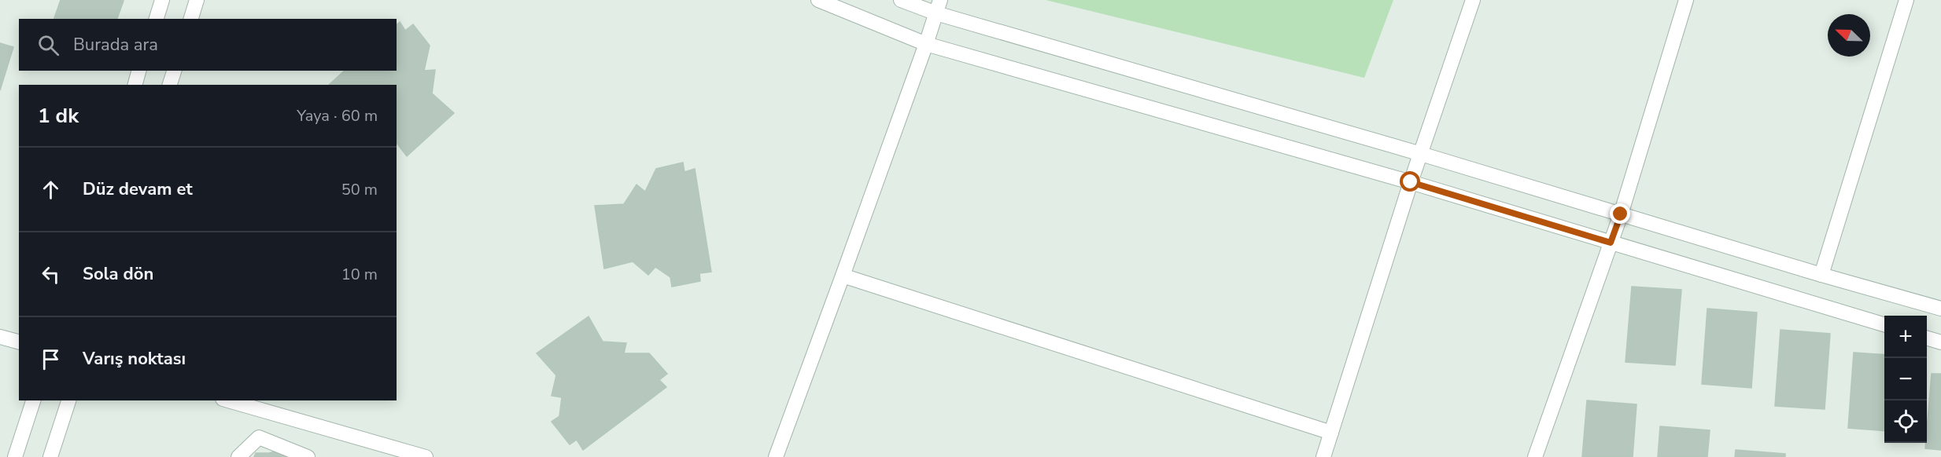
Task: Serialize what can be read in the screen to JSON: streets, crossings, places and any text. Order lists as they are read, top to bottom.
{
  "north": "top left",
  "page": {
    "search": "Burada ara",
    "heading": ["1 dk", "Yaya · 60 m"],
    "list": [
      ["Düz devam et", "50 m"],
      ["Sola dön", "10 m"],
      "Varış noktası"
    ],
    "map_buttons": ["+", "−"]
  }
}
